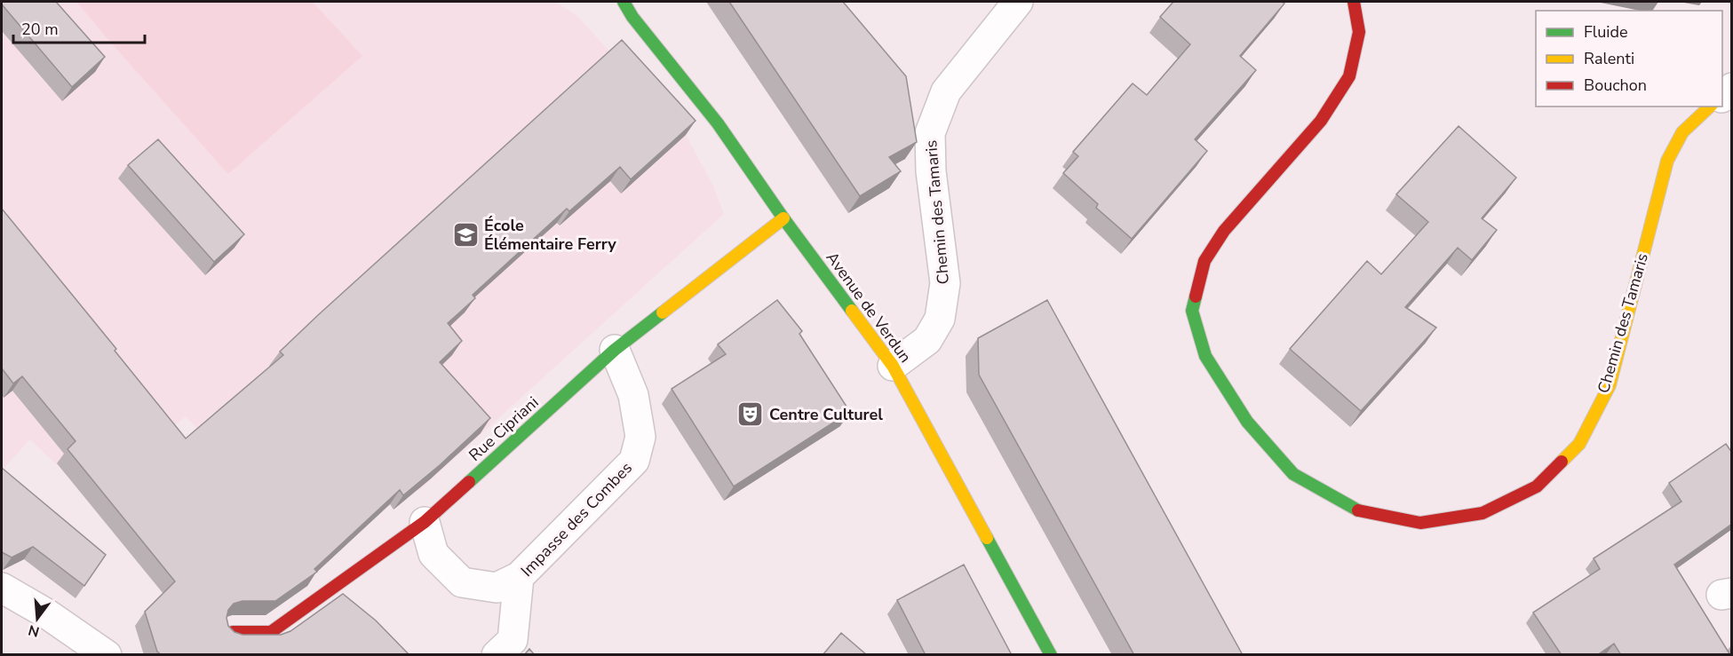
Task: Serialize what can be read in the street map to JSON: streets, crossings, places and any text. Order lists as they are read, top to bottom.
{
  "streets": {
    "street": [
      "Chemin des Tamaris",
      "Avenue de Verdun",
      "Rue Cipriani",
      "Impasse des Combes"
    ]
  },
  "crossings": [
    ["Chemin des Tamaris", "Avenue de Verdun"],
    ["Avenue de Verdun", "Rue Cipriani"],
    ["Rue Cipriani", "Impasse des Combes"]
  ],
  "places": {
    "school or university": ["École Élémentaire Ferry"],
    "theatre": ["Centre Culturel"]
  },
  "legend": ["Fluide", "Ralenti", "Bouchon"],
  "scale_bar": "20 m",
  "north": "bottom"
}
